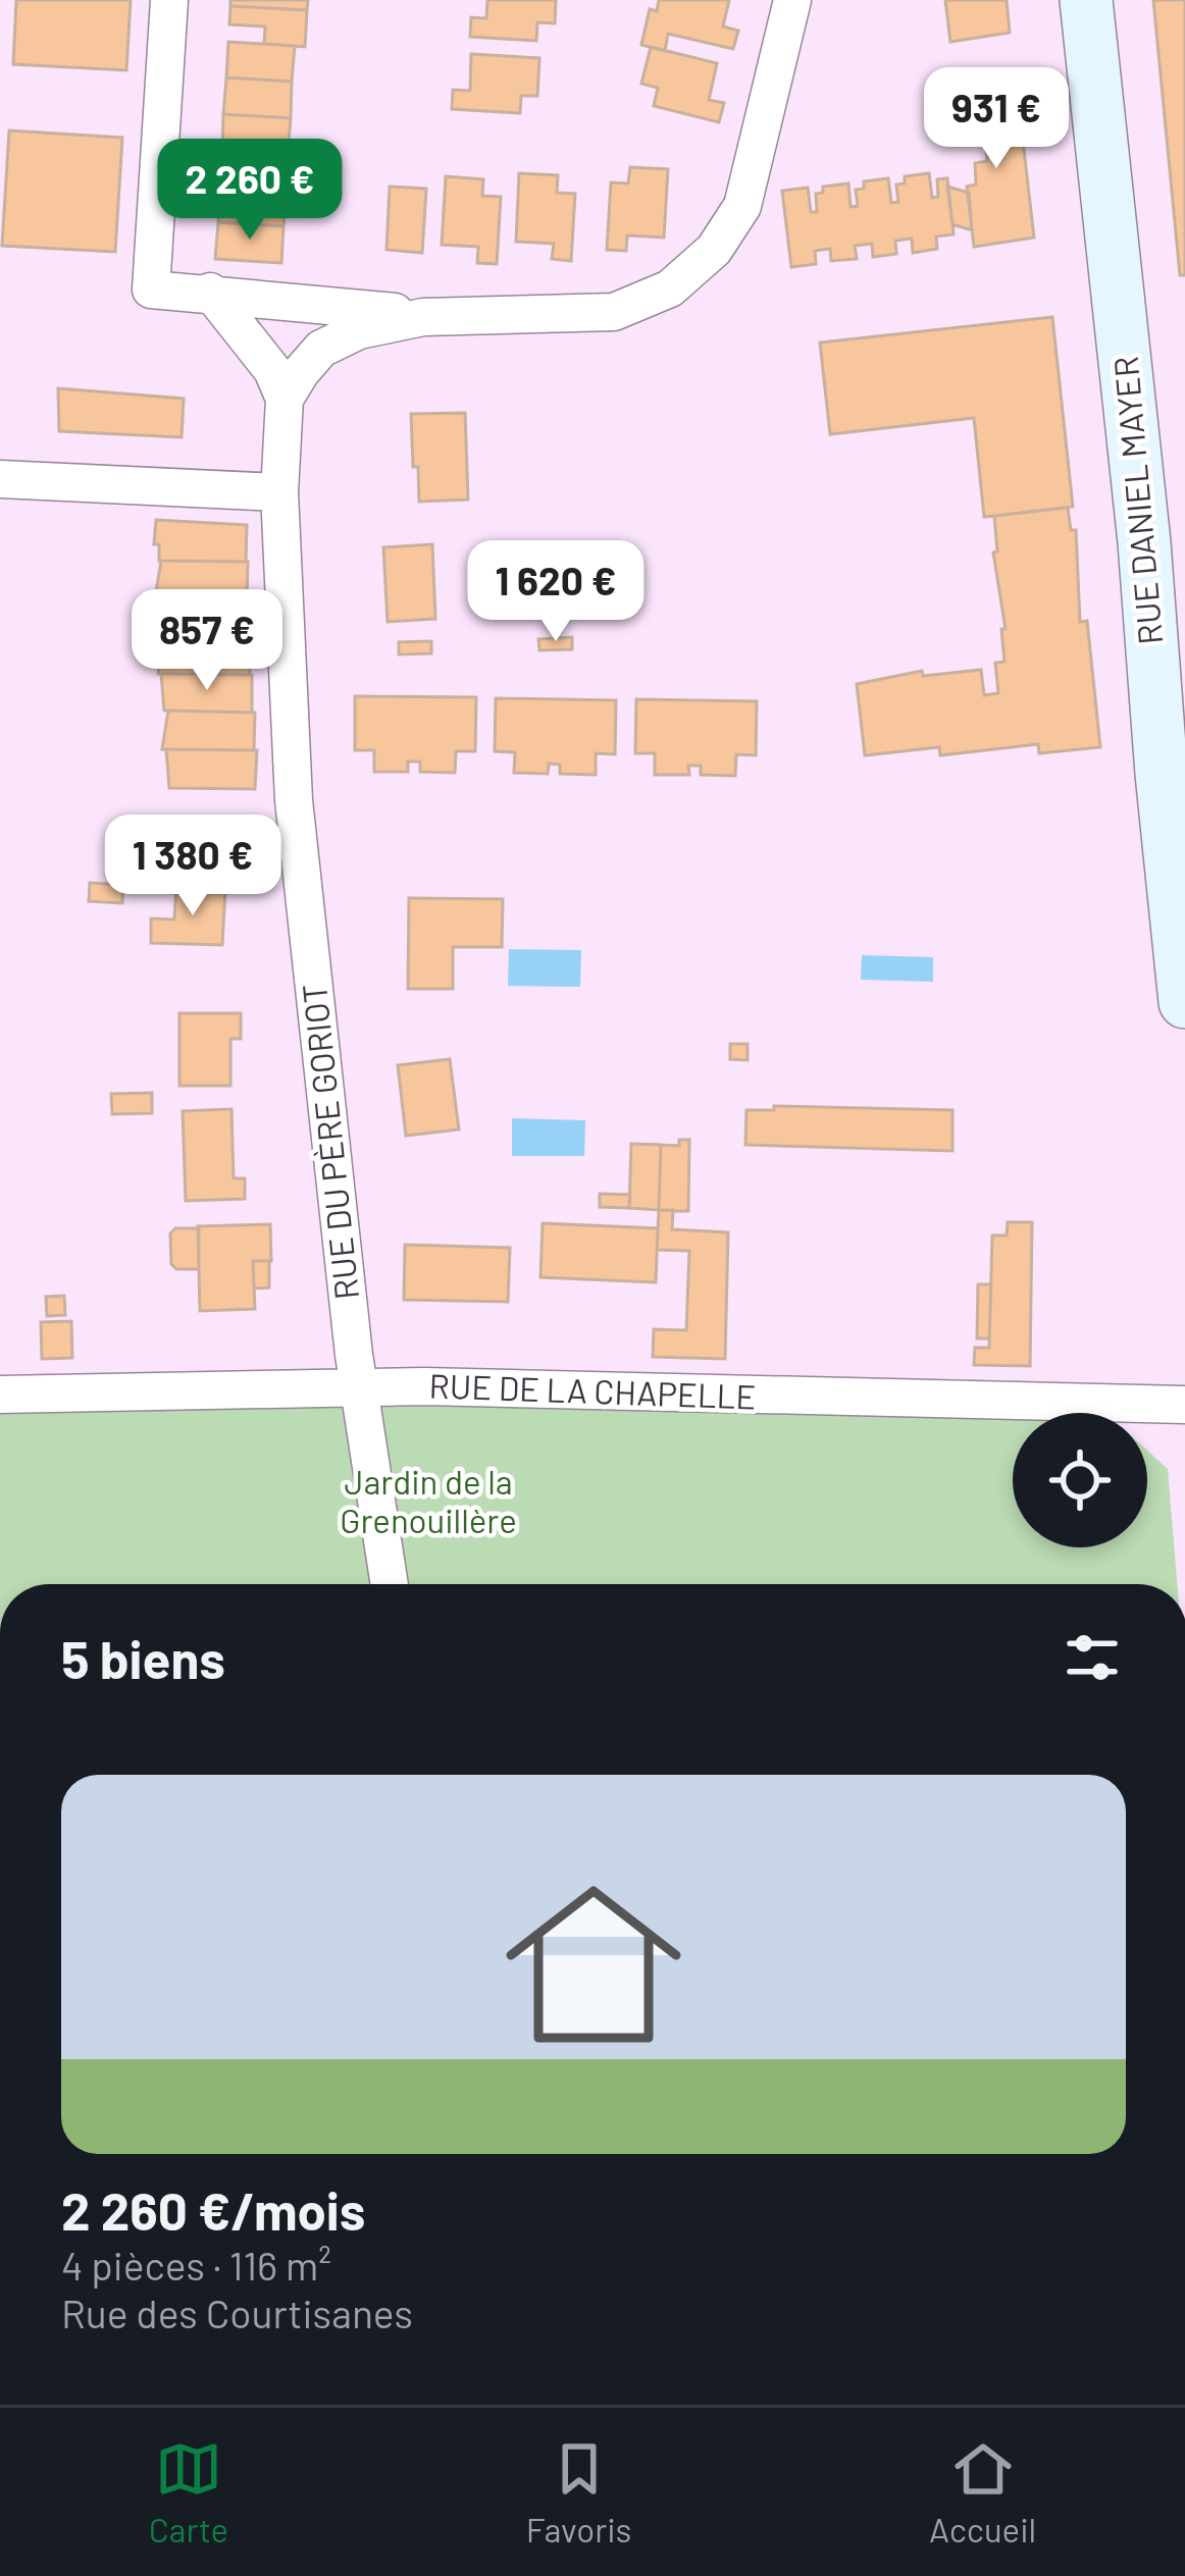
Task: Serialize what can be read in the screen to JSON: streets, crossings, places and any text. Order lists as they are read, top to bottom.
{
  "streets": {
    "main road": ["RUE DANIEL MAYER"],
    "street": ["RUE DU PÈRE GORIOT", "RUE DE LA CHAPELLE"]
  },
  "crossings": [
    ["RUE DU PÈRE GORIOT", "RUE DE LA CHAPELLE"]
  ],
  "parks": ["Jardin de la Grenouillère"],
  "page": {
    "price": [
      "931 €",
      "2 260 €",
      "1 620 €",
      "857 €",
      "1 380 €"
    ],
    "heading": "5 biens",
    "list": [
      {
        "name": "2 260 €/mois",
        "note": "4 pièces · 116 m² · Rue des Courtisanes"
      }
    ],
    "tabs": ["Carte", "Favoris", "Accueil"]
  }
}
